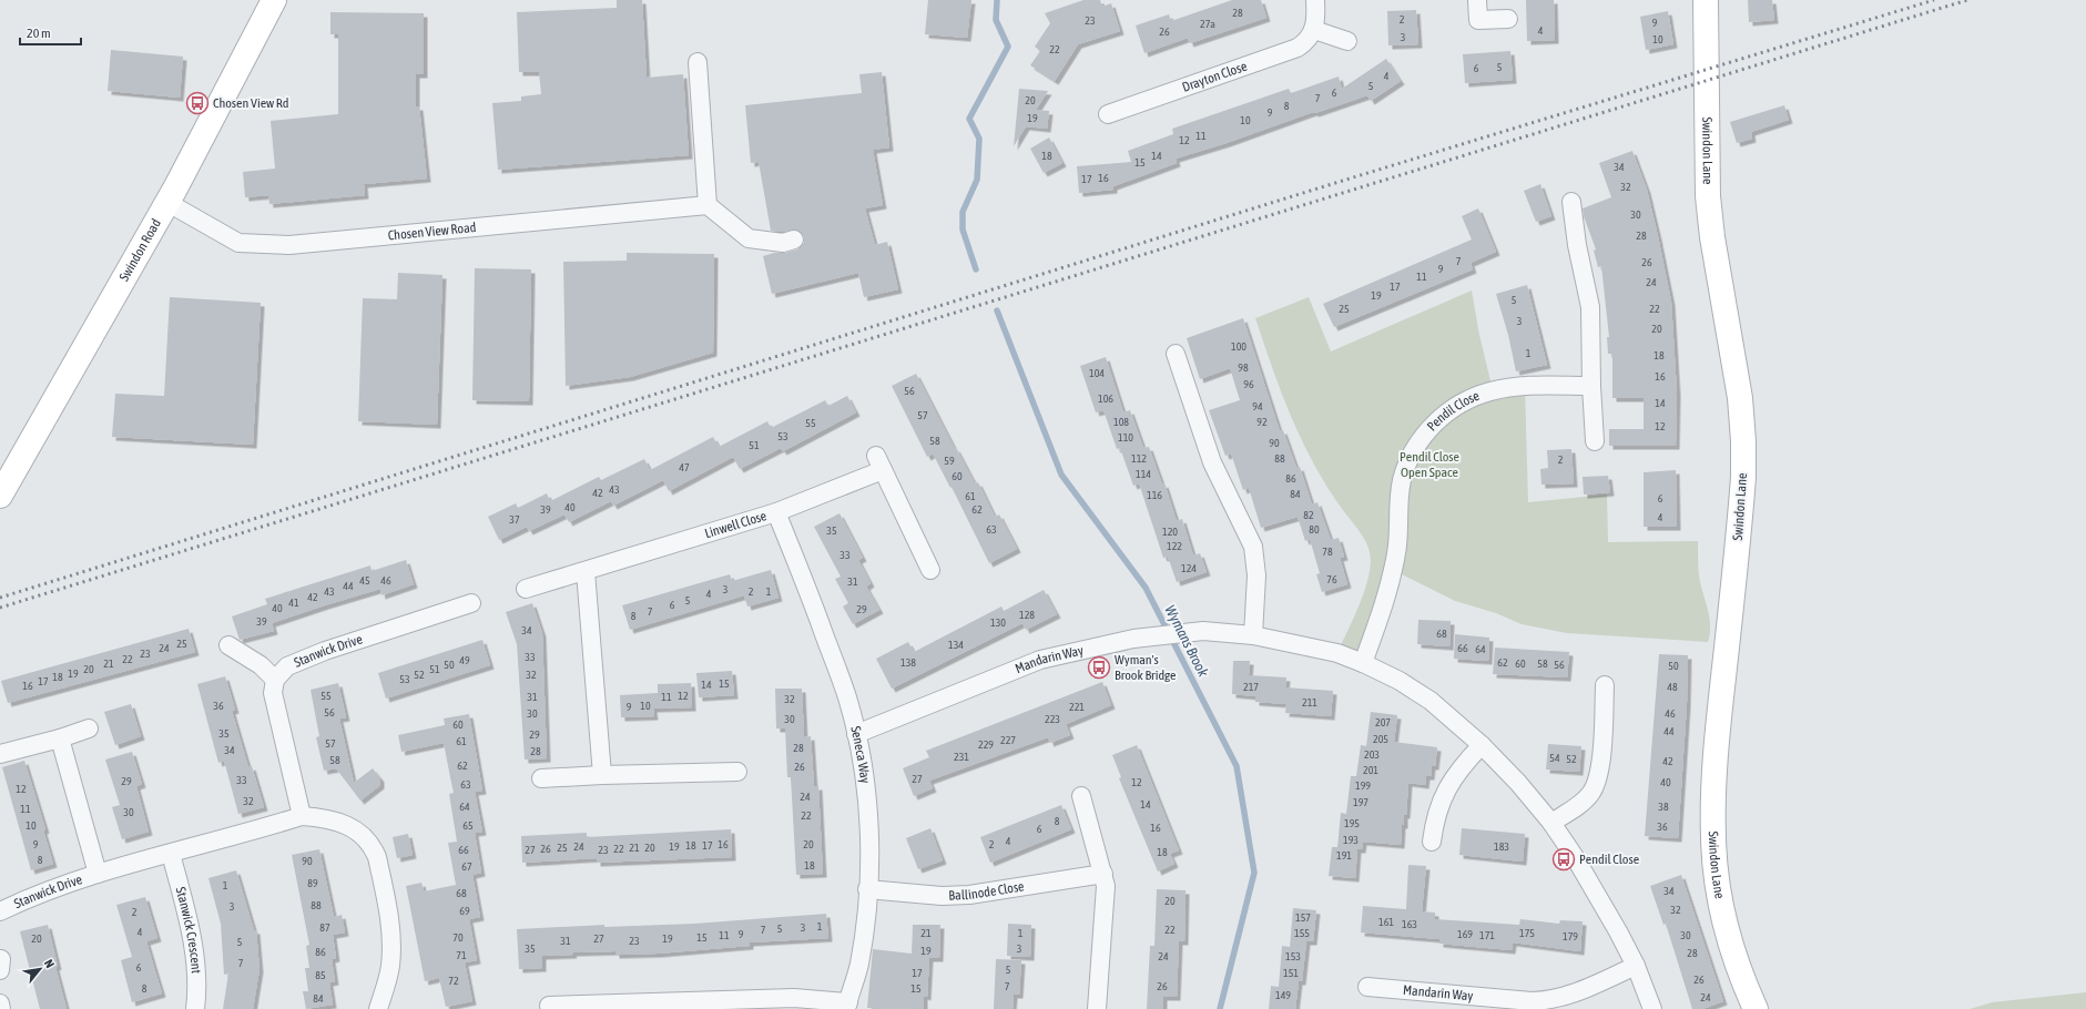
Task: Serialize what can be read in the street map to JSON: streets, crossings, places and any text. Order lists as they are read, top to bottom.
{
  "streets": {
    "street": [
      "Drayton Close",
      "Swindon Lane",
      "Chosen View Road",
      "Swindon Road",
      "Pendil Close",
      "Linwell Close",
      "Stanwick Drive",
      "Mandarin Way",
      "Seneca Way",
      "Ballinode Close",
      "Stanwick Crescent"
    ]
  },
  "crossings": [
    ["Chosen View Road", "Swindon Road"],
    ["Pendil Close", "Mandarin Way"],
    ["Linwell Close", "Seneca Way"],
    ["Stanwick Drive", "Stanwick Crescent"],
    ["Mandarin Way", "Seneca Way"],
    ["Seneca Way", "Ballinode Close"]
  ],
  "water": ["Wymans Brook"],
  "parks": ["Pendil Close Open Space"],
  "places": {
    "bus stop": ["Chosen View Rd", "Wyman's Brook Bridge", "Pendil Close"]
  },
  "house_numbers": [
    "28",
    "2",
    "23",
    "9",
    "27a",
    "4",
    "26",
    "3",
    "10",
    "22",
    "5",
    "6",
    "4",
    "5",
    "6",
    "7",
    "20",
    "8",
    "9",
    "19",
    "10",
    "11",
    "12",
    "18",
    "14",
    "15",
    "34",
    "16",
    "17",
    "32",
    "30",
    "28",
    "7",
    "26",
    "9",
    "11",
    "24",
    "17",
    "19",
    "5",
    "25",
    "22",
    "3",
    "20",
    "100",
    "1",
    "18",
    "98",
    "104",
    "16",
    "96",
    "56",
    "106",
    "14",
    "94",
    "57",
    "108",
    "92",
    "55",
    "12",
    "53",
    "110",
    "58",
    "90",
    "51",
    "112",
    "88",
    "2",
    "59",
    "47",
    "114",
    "60",
    "86",
    "43",
    "42",
    "84",
    "116",
    "61",
    "6",
    "40",
    "39",
    "62",
    "82",
    "4",
    "37",
    "63",
    "80",
    "35",
    "120",
    "122",
    "78",
    "33",
    "124",
    "76",
    "45",
    "46",
    "31",
    "44",
    "3",
    "43",
    "2",
    "1",
    "4",
    "42",
    "5",
    "41",
    "6",
    "40",
    "29",
    "7",
    "128",
    "8",
    "39",
    "130",
    "34",
    "68",
    "25",
    "134",
    "24",
    "66",
    "64",
    "23",
    "33",
    "22",
    "49",
    "138",
    "62",
    "21",
    "60",
    "58",
    "50",
    "56",
    "50",
    "20",
    "51",
    "19",
    "52",
    "32",
    "18",
    "53",
    "17",
    "15",
    "14",
    "16",
    "217",
    "48",
    "55",
    "12",
    "31",
    "11",
    "32",
    "211",
    "36",
    "10",
    "9",
    "221",
    "56",
    "30",
    "46",
    "30",
    "223",
    "207",
    "60",
    "44",
    "35",
    "29",
    "205",
    "227",
    "61",
    "57",
    "229",
    "28",
    "34",
    "28",
    "203",
    "231",
    "54",
    "52",
    "58",
    "42",
    "62",
    "26",
    "201",
    "27",
    "33",
    "29",
    "12",
    "40",
    "63",
    "199",
    "12",
    "24",
    "32",
    "197",
    "14",
    "64",
    "38",
    "11",
    "30",
    "22",
    "8",
    "195",
    "10",
    "65",
    "36",
    "16",
    "6",
    "193",
    "4",
    "9",
    "16",
    "20",
    "2",
    "18",
    "17",
    "24",
    "19",
    "183",
    "25",
    "21",
    "20",
    "26",
    "22",
    "66",
    "27",
    "23",
    "18",
    "191",
    "8",
    "90",
    "18",
    "67",
    "89",
    "1",
    "34",
    "68",
    "20",
    "88",
    "3",
    "32",
    "69",
    "2",
    "157",
    "161",
    "163",
    "1",
    "87",
    "3",
    "5",
    "7",
    "22",
    "4",
    "21",
    "1",
    "155",
    "175",
    "9",
    "169",
    "11",
    "171",
    "30",
    "179",
    "70",
    "15",
    "20",
    "27",
    "19",
    "31",
    "23",
    "5",
    "35",
    "3",
    "19",
    "86",
    "28",
    "71",
    "24",
    "153",
    "7",
    "6",
    "5",
    "17",
    "151",
    "85",
    "26",
    "72",
    "7",
    "26",
    "8",
    "15",
    "149",
    "24",
    "84"
  ],
  "scale_bar": "20 m",
  "north": "top right"
}
